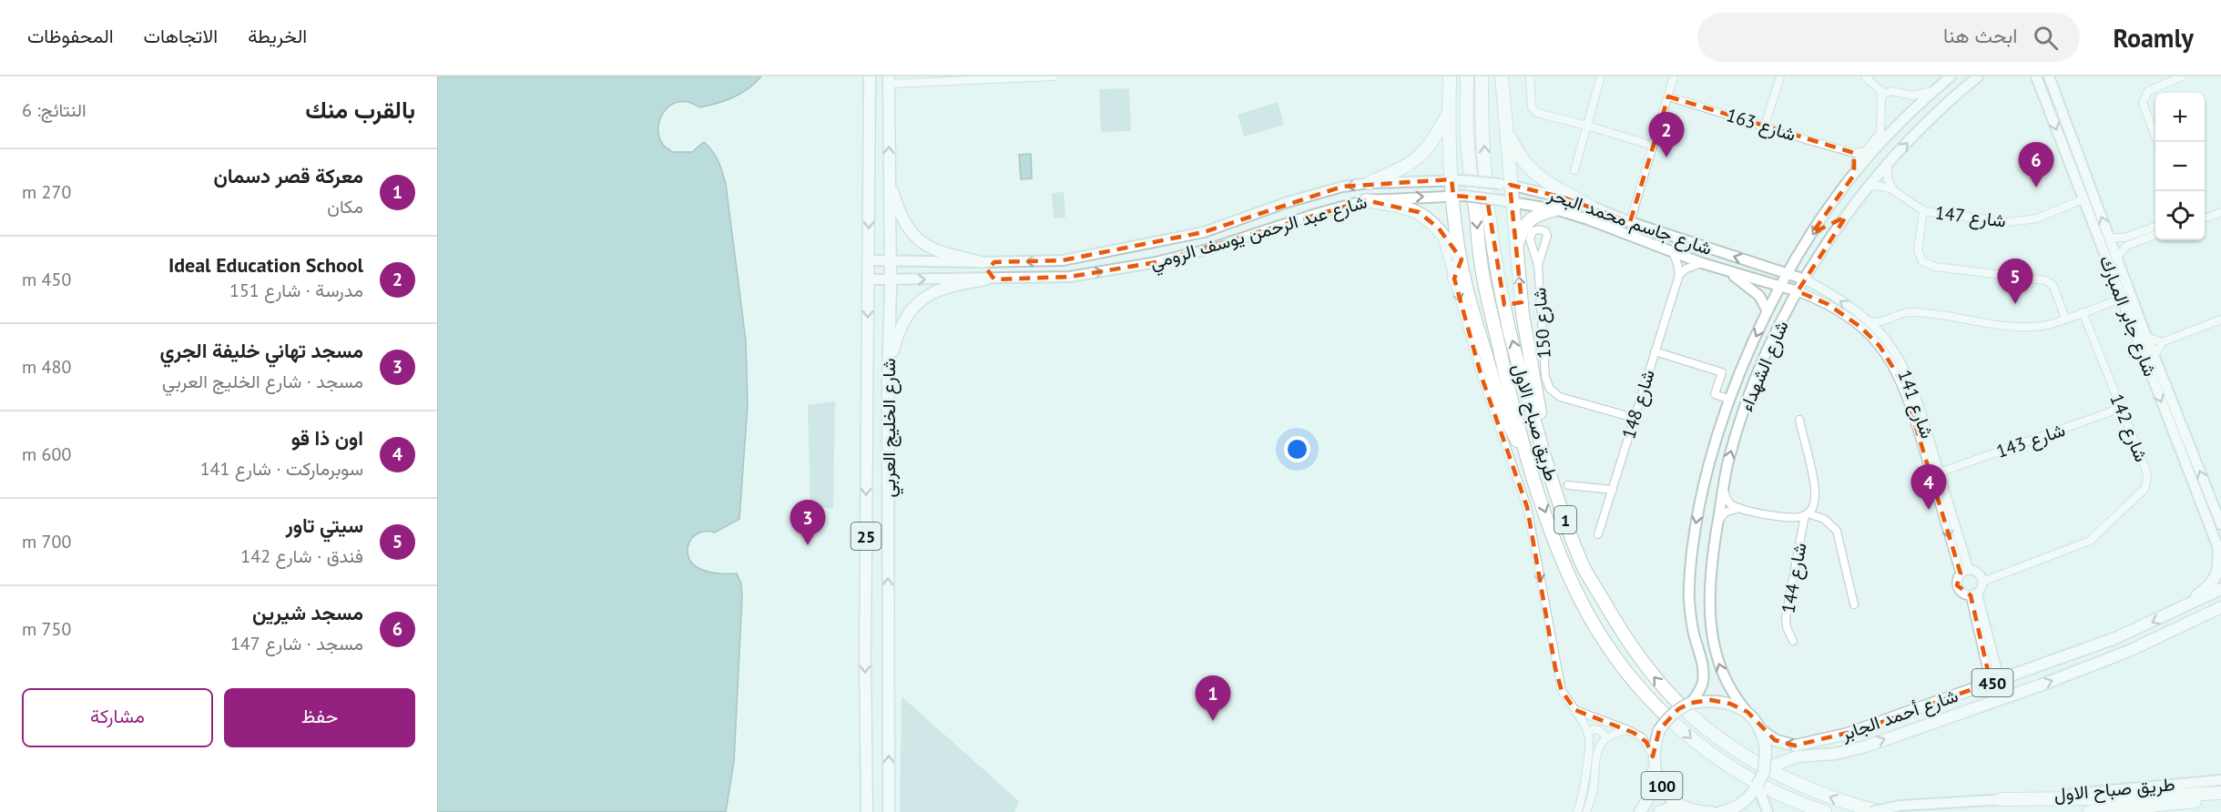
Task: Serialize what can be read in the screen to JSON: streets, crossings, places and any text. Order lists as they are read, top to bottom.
{
  "streets": {
    "highway": ["طريق صباح الاول", "1"],
    "main road": [
      "شارع جاسم محمد البحر",
      "شارع عبد الرحمن يوسف الرومي",
      "شارع جابر المبارك",
      "شارع الشهداء",
      "شارع الخليج العربي",
      "25",
      "450",
      "شارع أحمد الجابر",
      "100"
    ],
    "street": [
      "شارع 163",
      "شارع 147",
      "شارع 150",
      "شارع 148",
      "شارع 141",
      "شارع 142",
      "شارع 143",
      "شارع 144"
    ]
  },
  "crossings": [
    ["شارع 147", "شارع جابر المبارك"],
    ["شارع 147", "شارع الشهداء"],
    ["شارع جاسم محمد البحر", "شارع عبد الرحمن يوسف الرومي"],
    ["شارع جاسم محمد البحر", "شارع الشهداء"],
    ["شارع جاسم محمد البحر", "شارع 141"],
    ["شارع عبد الرحمن يوسف الرومي", "شارع الخليج العربي"],
    ["شارع 150", "شارع 148"],
    ["شارع الشهداء", "شارع 141"],
    ["شارع الشهداء", "100"],
    ["شارع 141", "شارع 142"],
    ["شارع 141", "شارع 143"],
    ["شارع 142", "شارع 143"]
  ],
  "page": {
    "header": "Roamly",
    "search": "ابحث هنا",
    "nav": ["الخريطة", "الاتجاهات", "المحفوظات"],
    "heading": ["بالقرب منك", "النتائج: 6"],
    "map_buttons": ["+", "−"],
    "pins": [
      "2",
      "6",
      "5",
      "4",
      "3",
      "1"
    ],
    "list": [
      {
        "mark": "1",
        "name": "معركة قصر دسمان",
        "note": "مكان",
        "value": "270 m"
      },
      {
        "mark": "2",
        "name": "Ideal Education School",
        "note": "مدرسة · شارع 151",
        "value": "450 m"
      },
      {
        "mark": "3",
        "name": "مسجد تهاني خليفة الجري",
        "note": "مسجد · شارع الخليج العربي",
        "value": "480 m"
      },
      {
        "mark": "4",
        "name": "اون ذا قو",
        "note": "سوبرماركت · شارع 141",
        "value": "600 m"
      },
      {
        "mark": "5",
        "name": "سيتي تاور",
        "note": "فندق · شارع 142",
        "value": "700 m"
      },
      {
        "mark": "6",
        "name": "مسجد شيرين",
        "note": "مسجد · شارع 147",
        "value": "750 m"
      }
    ],
    "buttons": ["حفظ", "مشاركة"]
  }
}
